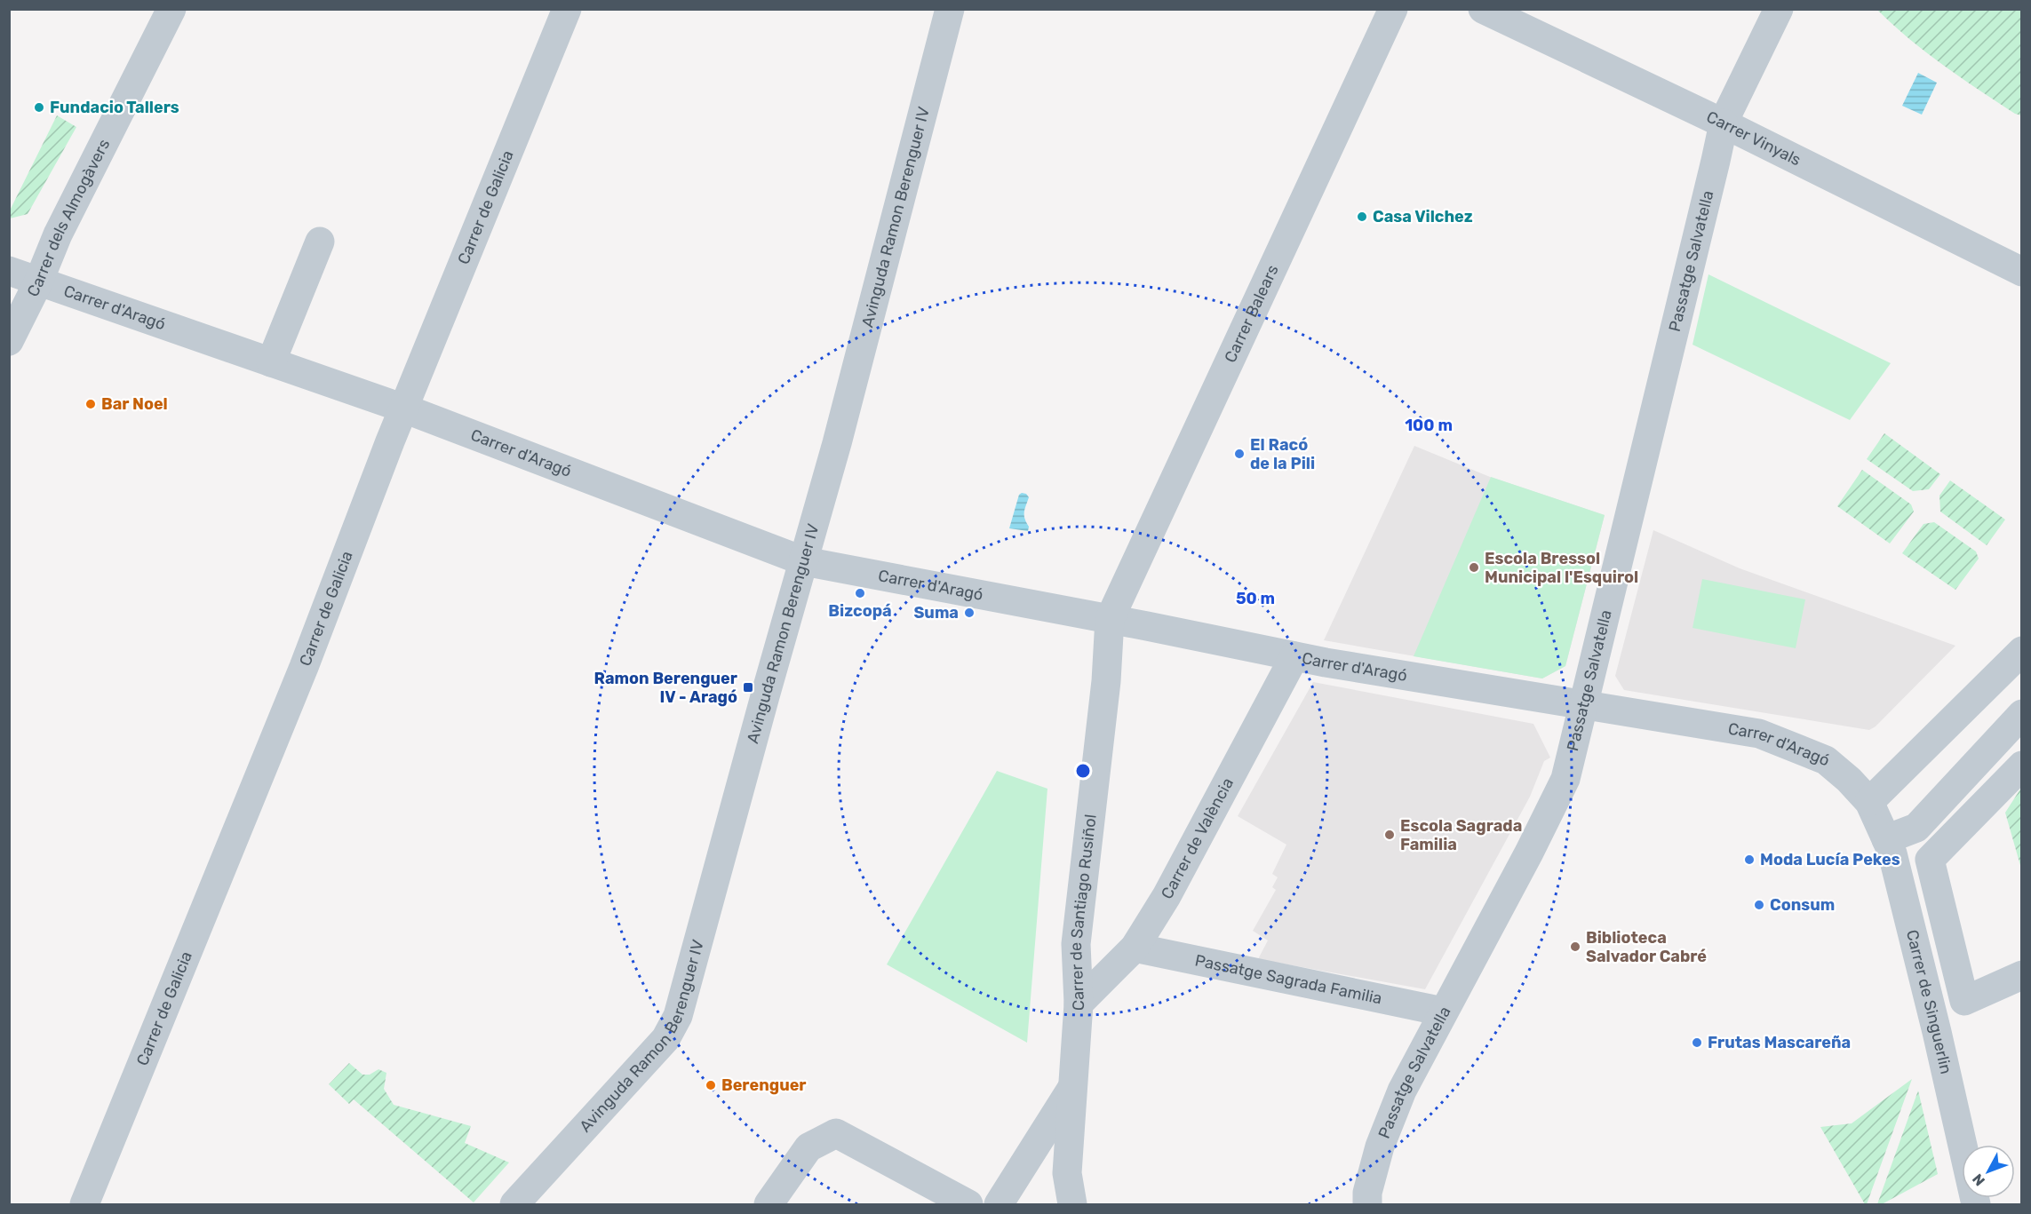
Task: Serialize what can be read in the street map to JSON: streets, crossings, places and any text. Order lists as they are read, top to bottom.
{
  "streets": {
    "street": [
      "Carrer Vinyals",
      "Carrer de Galicia",
      "Carrer dels Almogàvers",
      "Avinguda Ramon Berenguer IV",
      "Passatge Salvatella",
      "Carrer d'Aragó",
      "Carrer Balears",
      "Carrer de València",
      "Carrer de Santiago Rusiñol",
      "Passatge Sagrada Familia",
      "Carrer de Singuerlin"
    ]
  },
  "crossings": [
    ["Carrer Vinyals", "Passatge Salvatella"],
    ["Carrer de Galicia", "Carrer d'Aragó"],
    ["Carrer dels Almogàvers", "Carrer d'Aragó"],
    ["Avinguda Ramon Berenguer IV", "Carrer d'Aragó"],
    ["Passatge Salvatella", "Carrer d'Aragó"],
    ["Passatge Salvatella", "Passatge Sagrada Familia"],
    ["Carrer d'Aragó", "Carrer Balears"],
    ["Carrer d'Aragó", "Carrer de València"],
    ["Carrer d'Aragó", "Carrer de Santiago Rusiñol"],
    ["Carrer d'Aragó", "Carrer de Singuerlin"],
    ["Carrer Balears", "Carrer de Santiago Rusiñol"],
    ["Carrer de València", "Carrer de Santiago Rusiñol"],
    ["Carrer de València", "Passatge Sagrada Familia"]
  ],
  "places": {
    "other": [
      "Fundacio Tallers",
      "Casa Vilchez",
      "Bar Noel",
      "El Racó de la Pili",
      "Escola Bressol Municipal l'Esquirol",
      "Bizcopá",
      "Suma",
      "Escola Sagrada Familia",
      "Moda Lucía Pekes",
      "Consum",
      "Biblioteca Salvador Cabré",
      "Frutas Mascareña",
      "Berenguer"
    ],
    "transit": ["Ramon Berenguer IV - Aragó"]
  },
  "north": "bottom left",
  "rings": ["100 m", "50 m"]
}
